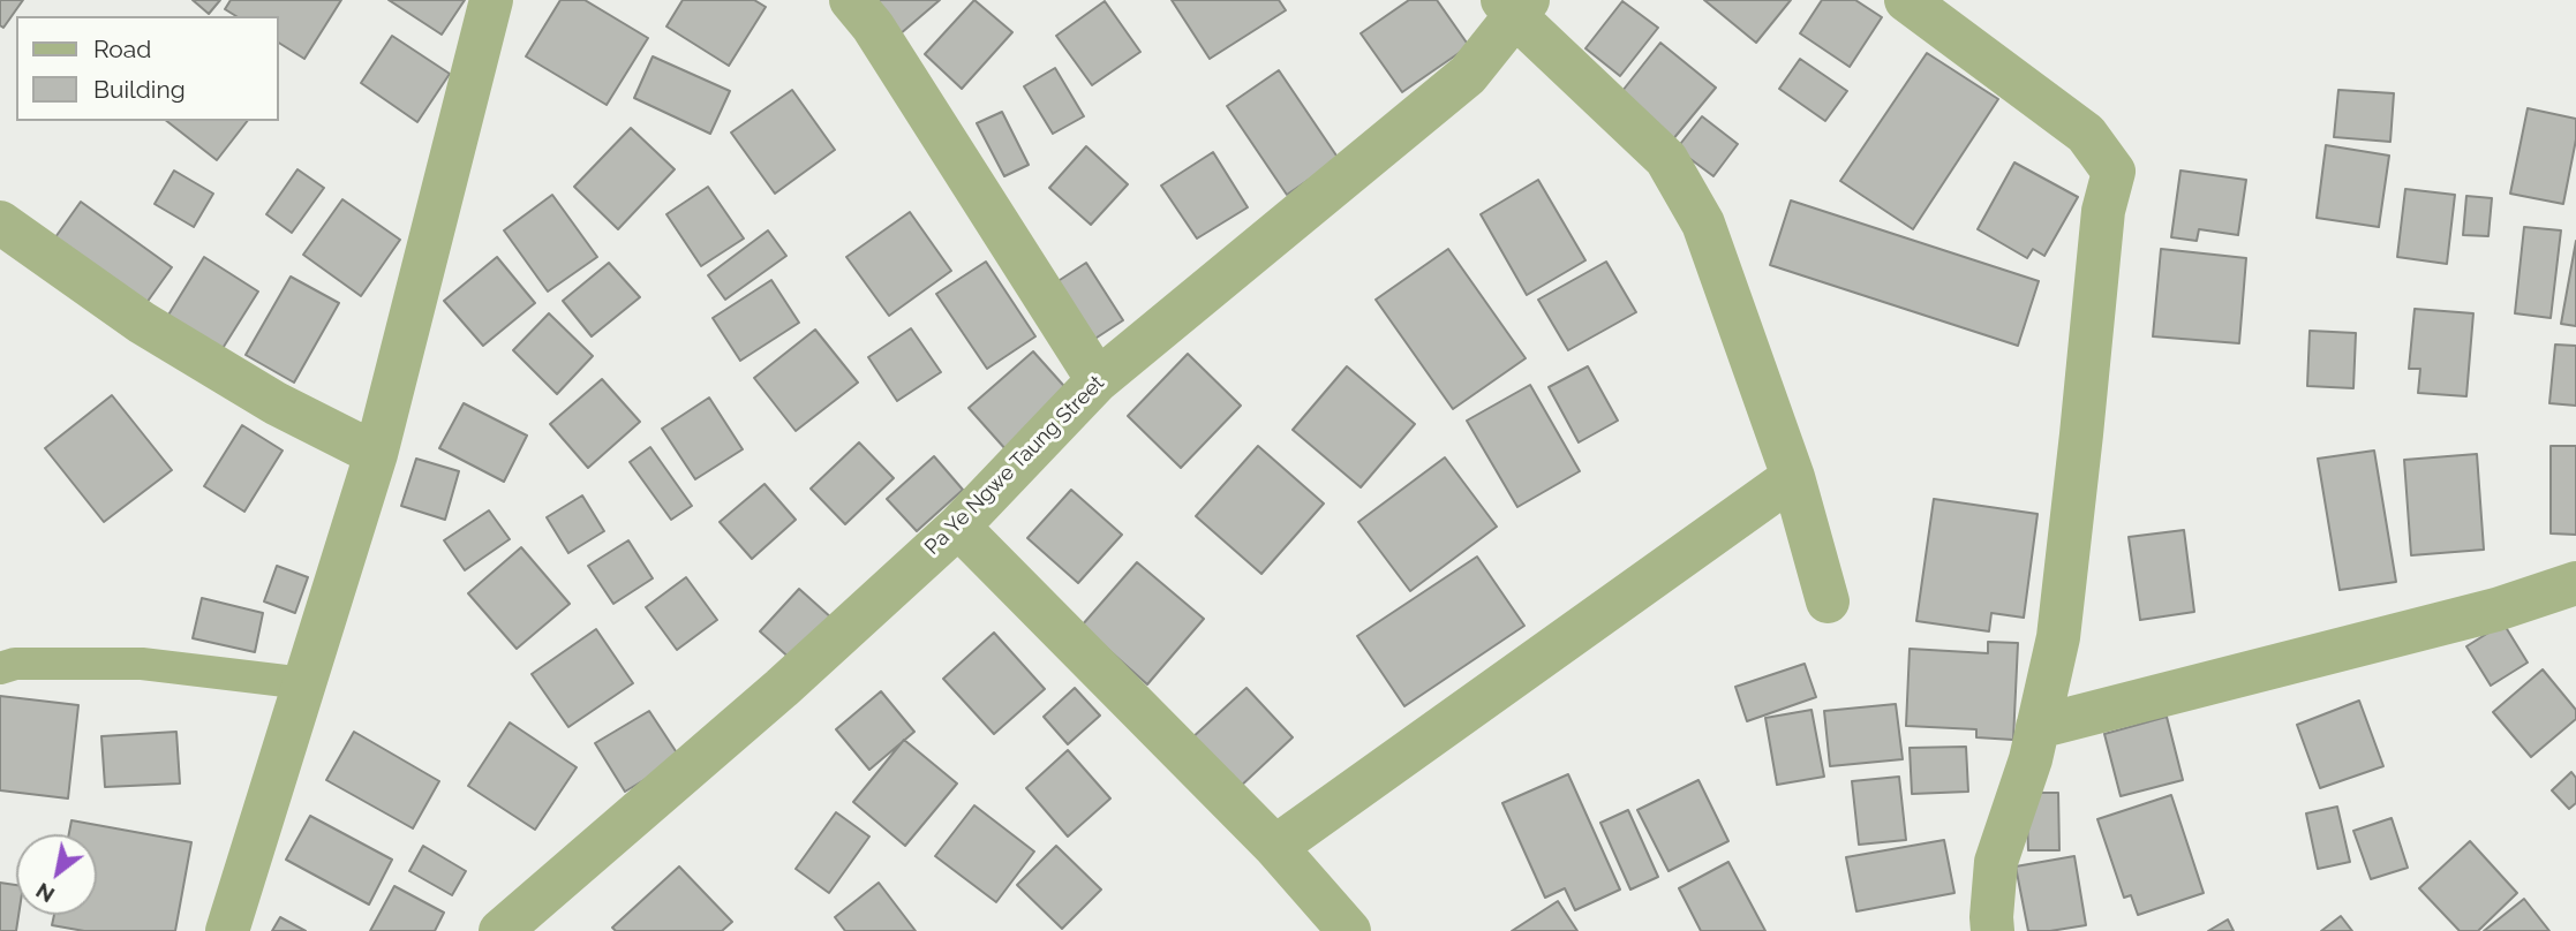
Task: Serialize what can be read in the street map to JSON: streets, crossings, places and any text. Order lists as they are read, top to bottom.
{
  "streets": {
    "street": ["Pa Ye Ngwe Taung Street"]
  },
  "legend": ["Road", "Building"],
  "north": "bottom left"
}
